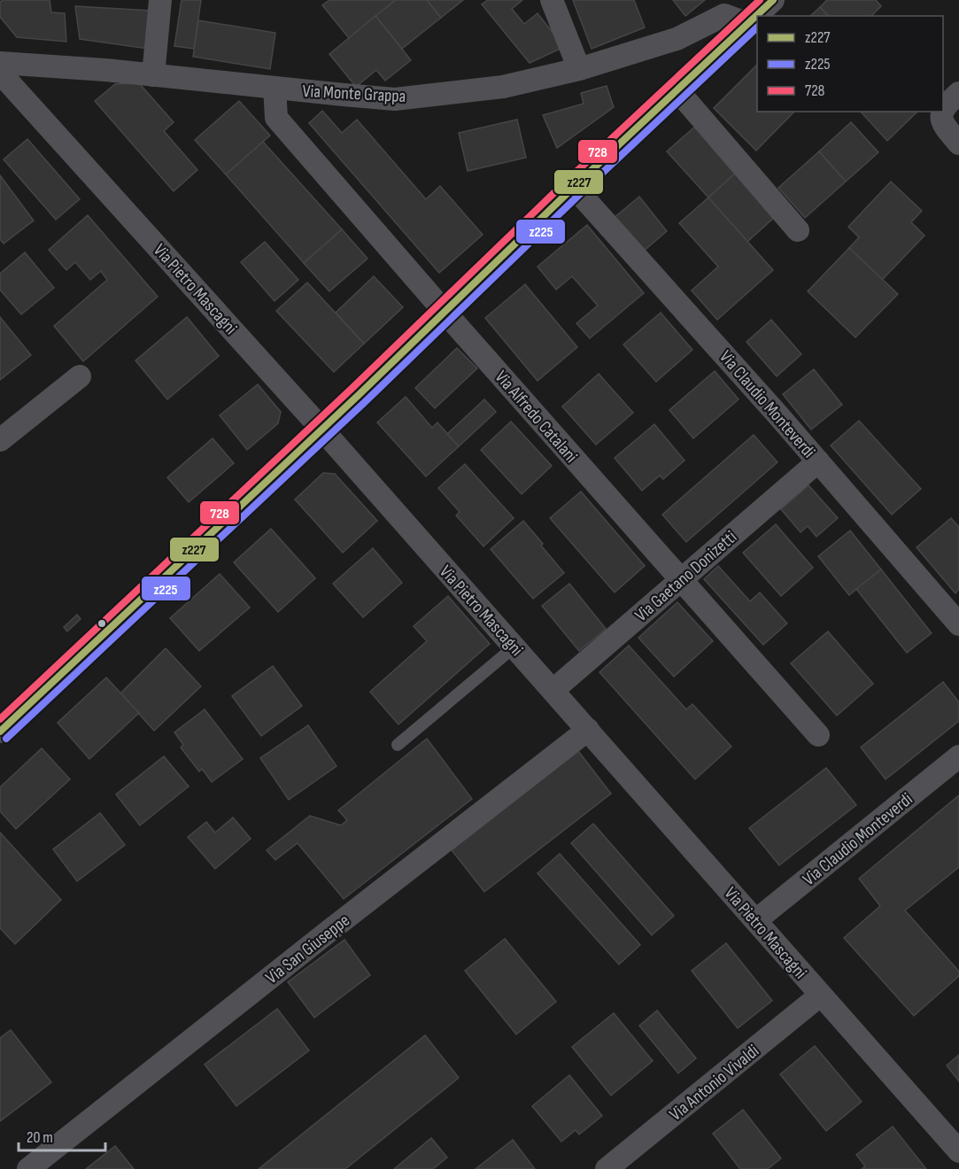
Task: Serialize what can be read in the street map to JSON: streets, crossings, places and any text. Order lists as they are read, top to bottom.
{
  "streets": {
    "street": [
      "Via Monte Grappa",
      "Via Pietro Mascagni",
      "Via Claudio Monteverdi",
      "Via Alfredo Catalani",
      "Via Gaetano Donizetti",
      "Via San Giuseppe",
      "Via Antonio Vivaldi"
    ]
  },
  "crossings": [
    ["Via Monte Grappa", "Via Alfredo Catalani"],
    ["Via Pietro Mascagni", "Via Claudio Monteverdi"],
    ["Via Pietro Mascagni", "Via Gaetano Donizetti"],
    ["Via Pietro Mascagni", "Via San Giuseppe"],
    ["Via Pietro Mascagni", "Via Antonio Vivaldi"],
    ["Via Claudio Monteverdi", "Via Gaetano Donizetti"],
    ["Via Alfredo Catalani", "Via Gaetano Donizetti"]
  ],
  "lines": ["transit line z227", "transit line 728", "transit line z225"],
  "legend": ["z227", "z225", "728"],
  "scale_bar": "20 m"
}
